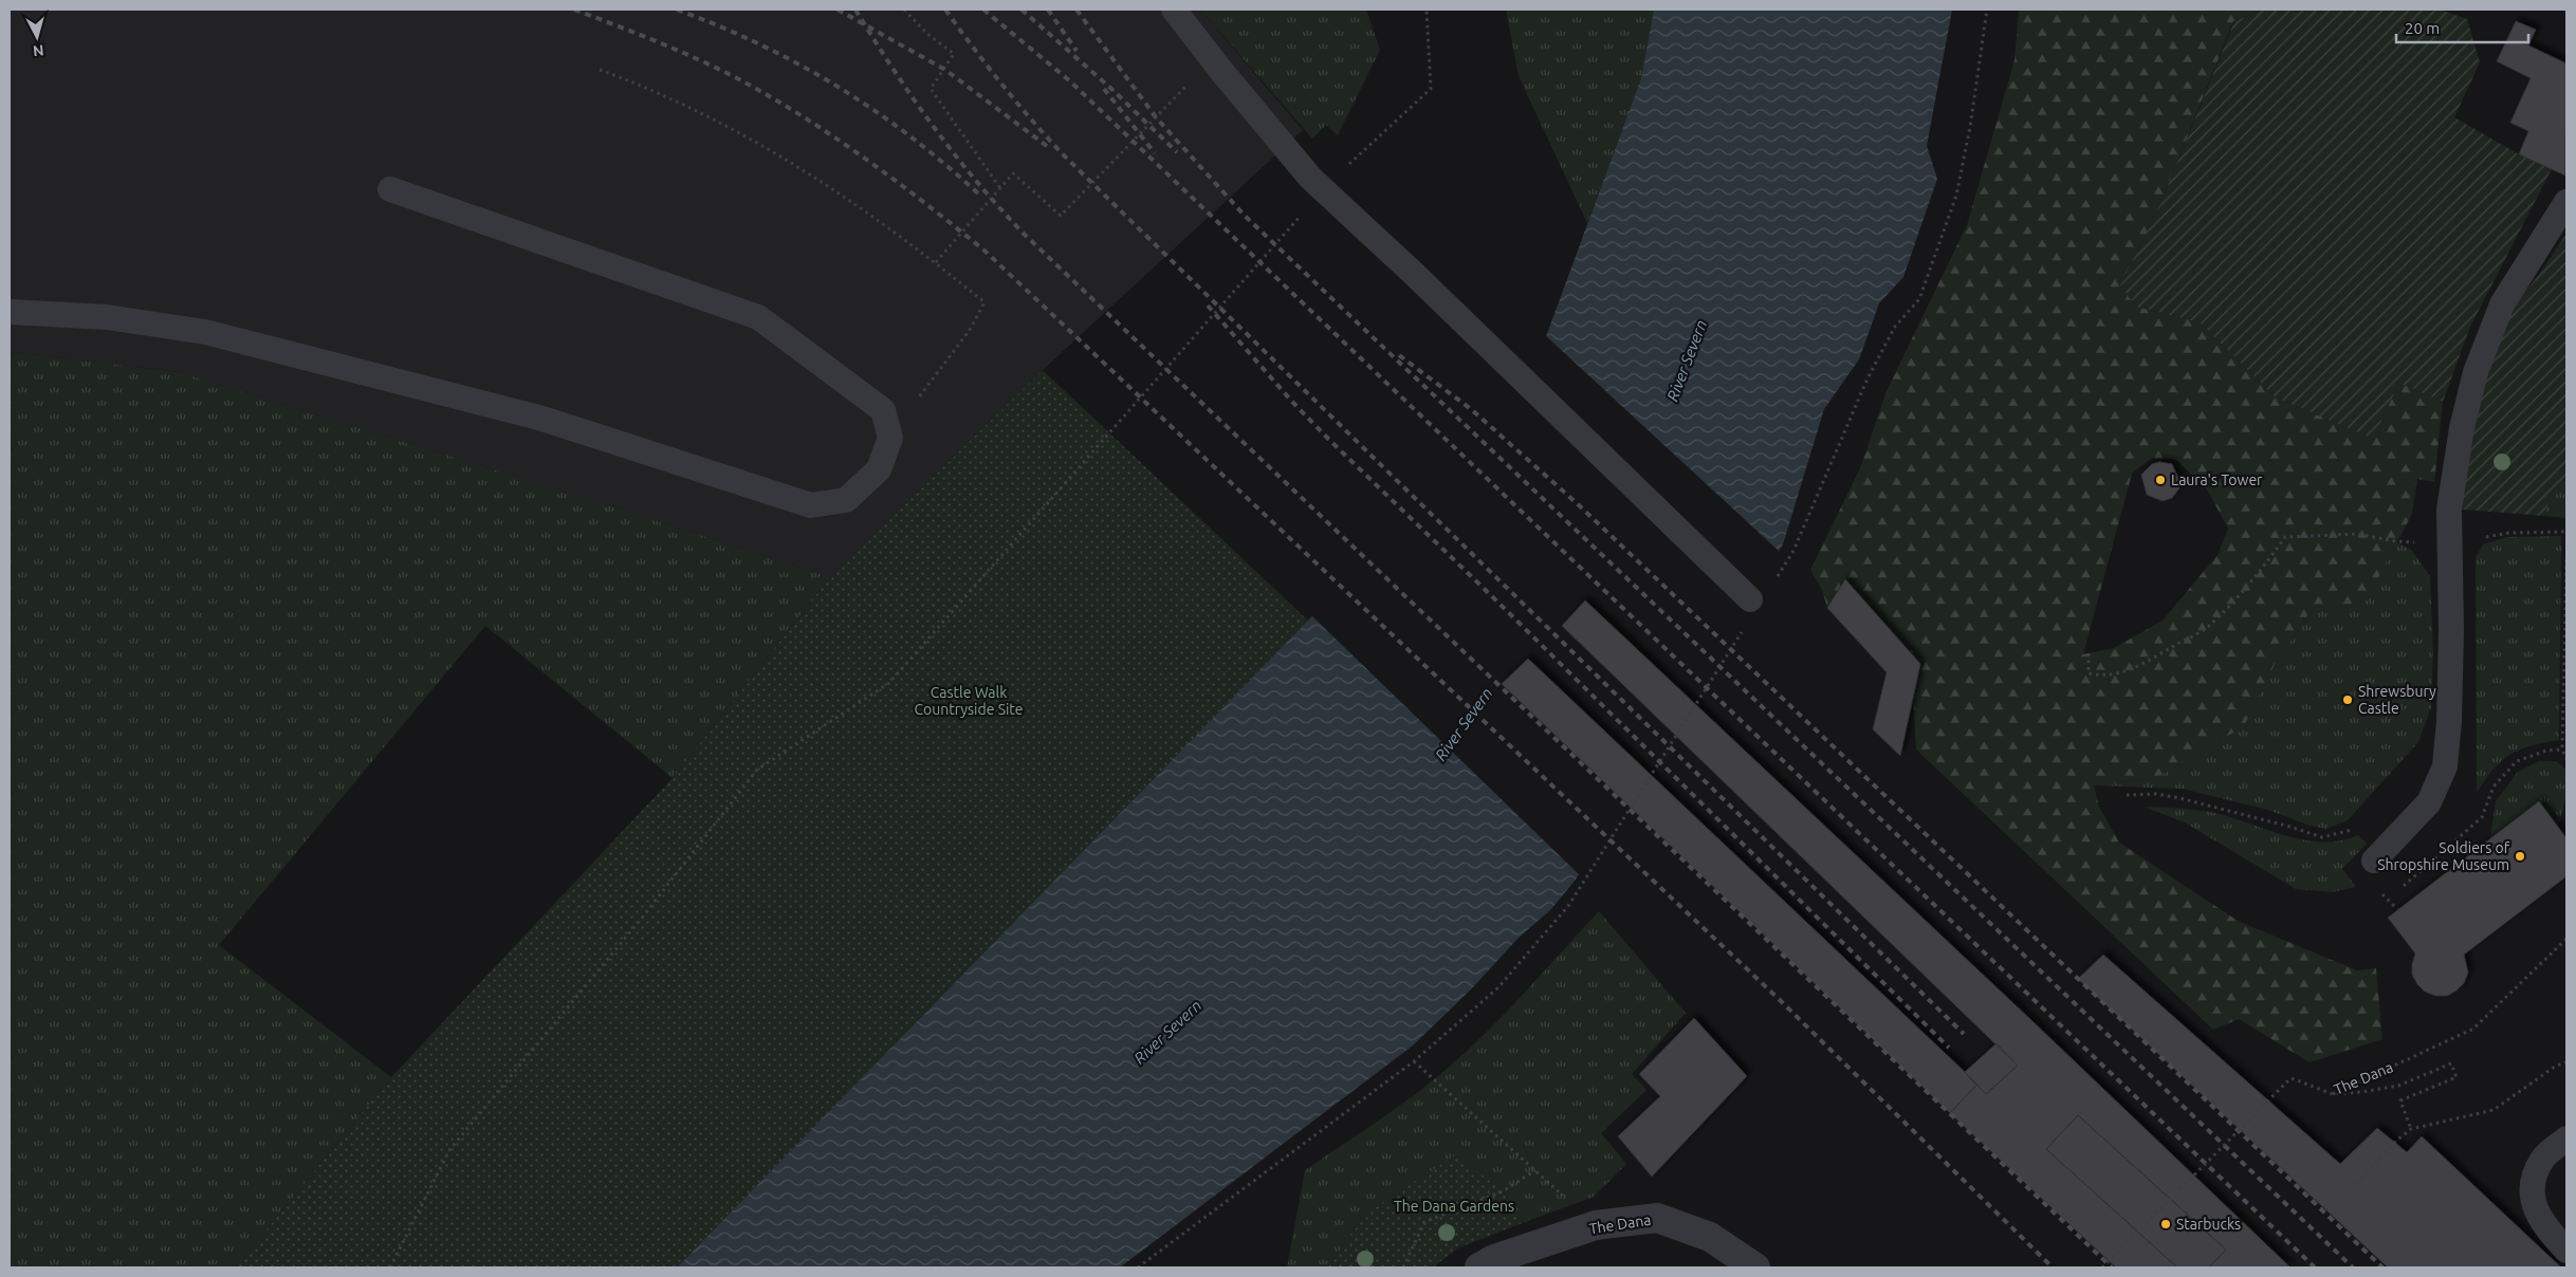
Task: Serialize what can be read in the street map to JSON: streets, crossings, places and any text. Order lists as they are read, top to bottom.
{
  "streets": {
    "street": ["The Dana"]
  },
  "water": ["River Severn"],
  "parks": ["Castle Walk Countryside Site", "The Dana Gardens"],
  "places": [
    "Laura's Tower",
    "Shrewsbury Castle",
    "Soldiers of Shropshire Museum",
    "Starbucks"
  ],
  "scale_bar": "20 m",
  "north": "bottom"
}
